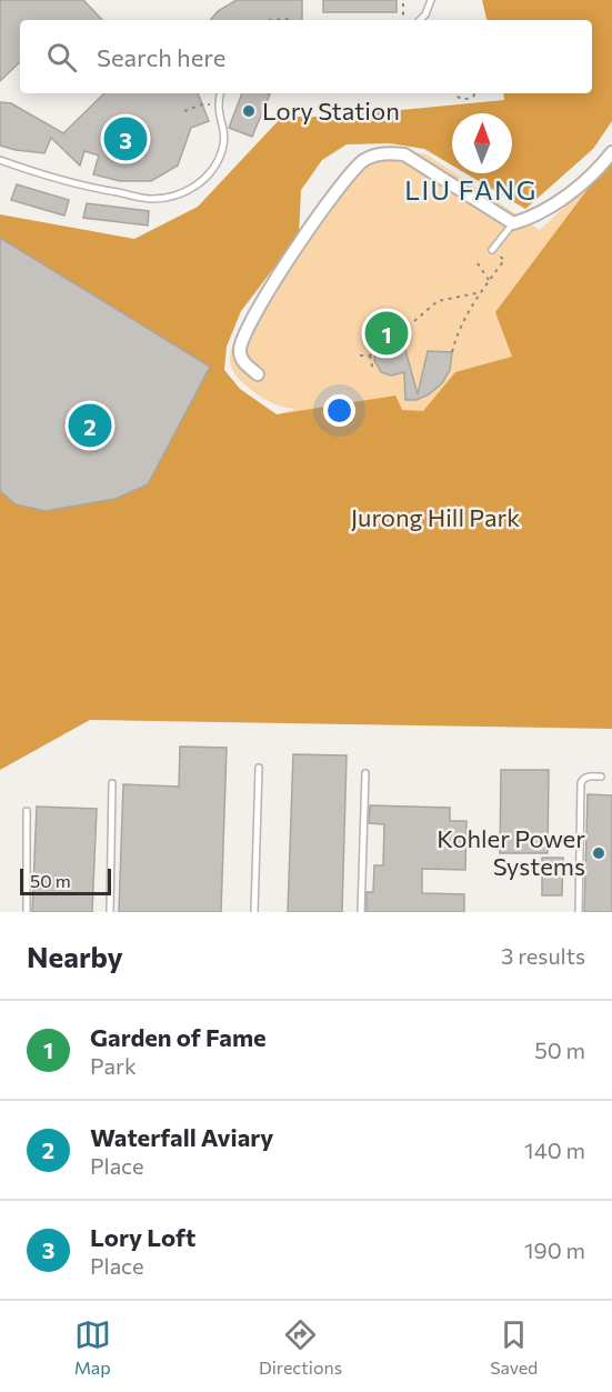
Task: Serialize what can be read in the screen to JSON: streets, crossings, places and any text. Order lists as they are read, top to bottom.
{
  "districts": ["LIU FANG"],
  "parks": ["Jurong Hill Park"],
  "places": ["Lory Station", "Kohler Power Systems"],
  "scale_bar": "50 m",
  "north": "top",
  "page": {
    "search": "Search here",
    "pins": ["3", "1", "2"],
    "scale": "50 m",
    "heading": ["Nearby", "3 results"],
    "list": [
      {
        "mark": "1",
        "name": "Garden of Fame",
        "note": "Park",
        "value": "50 m"
      },
      {
        "mark": "2",
        "name": "Waterfall Aviary",
        "note": "Place",
        "value": "140 m"
      },
      {
        "mark": "3",
        "name": "Lory Loft",
        "note": "Place",
        "value": "190 m"
      }
    ],
    "nav": ["Map", "Directions", "Saved"]
  }
}
